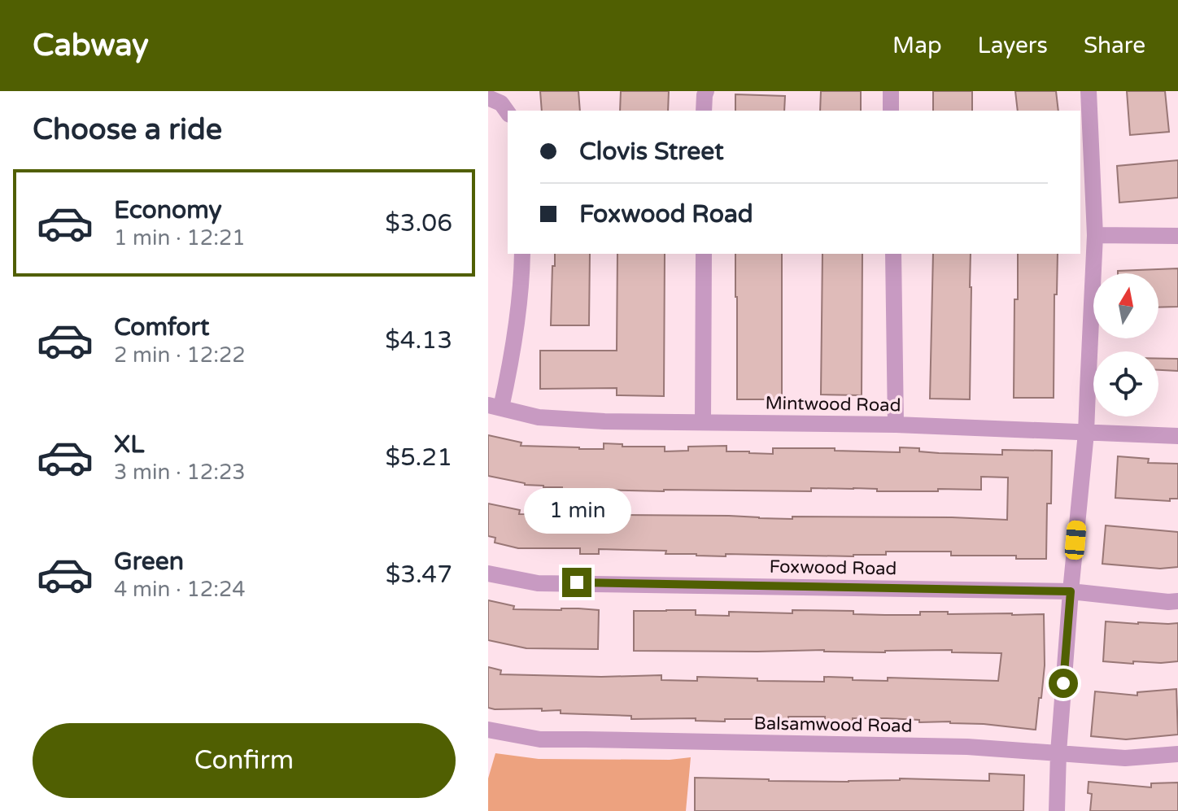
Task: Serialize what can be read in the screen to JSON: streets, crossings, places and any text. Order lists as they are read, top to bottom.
{
  "streets": {
    "street": ["Mintwood Road", "Foxwood Road", "Balsamwood Road"]
  },
  "north": "top",
  "page": {
    "header": "Cabway",
    "nav": ["Map", "Layers", "Share"],
    "heading": "Choose a ride",
    "banner": ["Clovis Street", "Foxwood Road"],
    "list": [
      {
        "name": "Economy",
        "note": "1 min · 12:21",
        "value": "$3.06"
      },
      {
        "name": "Comfort",
        "note": "2 min · 12:22",
        "value": "$4.13"
      },
      {
        "name": "XL",
        "note": "3 min · 12:23",
        "value": "$5.21"
      },
      {
        "name": "Green",
        "note": "4 min · 12:24",
        "value": "$3.47"
      }
    ],
    "bubble": "1 min",
    "buttons": "Confirm"
  }
}
